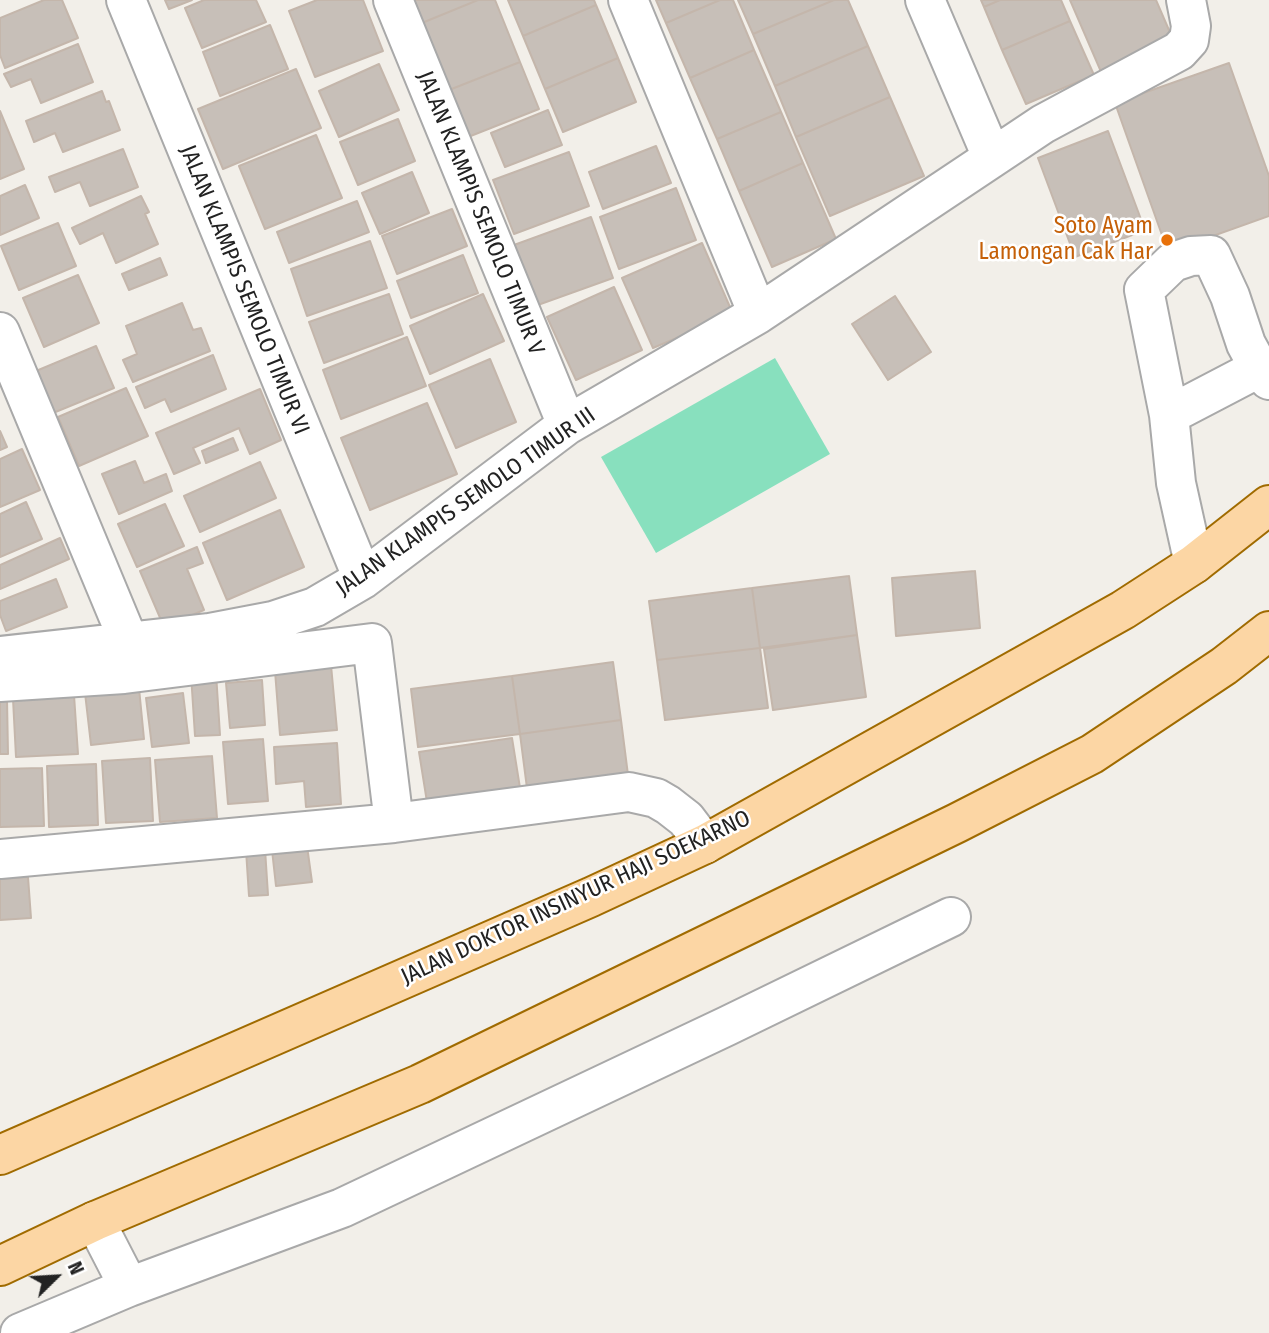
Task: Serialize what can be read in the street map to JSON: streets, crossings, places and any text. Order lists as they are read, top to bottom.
{
  "streets": {
    "main road": ["JALAN DOKTOR INSINYUR HAJI SOEKARNO"],
    "street": ["JALAN KLAMPIS SEMOLO TIMUR V", "JALAN KLAMPIS SEMOLO TIMUR VI", "JALAN KLAMPIS SEMOLO TIMUR III"]
  },
  "crossings": [
    ["JALAN KLAMPIS SEMOLO TIMUR V", "JALAN KLAMPIS SEMOLO TIMUR III"],
    ["JALAN KLAMPIS SEMOLO TIMUR VI", "JALAN KLAMPIS SEMOLO TIMUR III"]
  ],
  "places": ["Soto Ayam Lamongan Cak Har"],
  "north": "top right"
}
